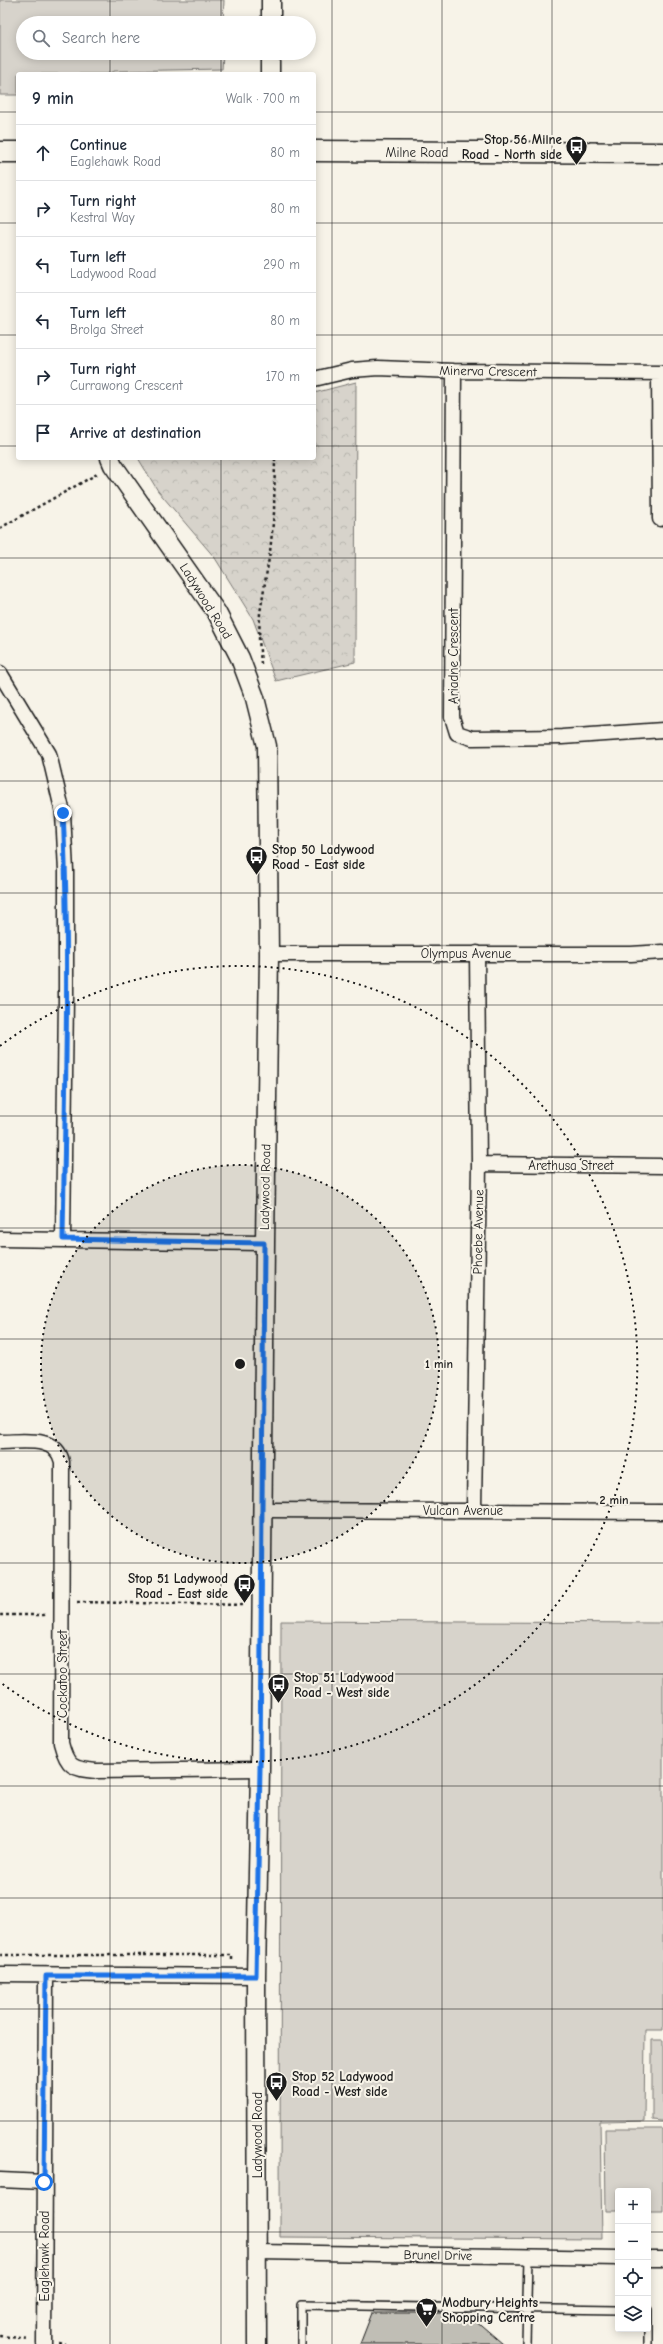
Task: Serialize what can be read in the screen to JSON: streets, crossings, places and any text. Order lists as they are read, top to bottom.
{
  "streets": {
    "main road": ["Milne Road"],
    "street": [
      "Minerva Crescent",
      "Ladywood Road",
      "Ariadne Crescent",
      "Olympus Avenue",
      "Arethusa Street",
      "Phoebe Avenue",
      "Vulcan Avenue",
      "Cockatoo Street",
      "Brunel Drive",
      "Eaglehawk Road"
    ]
  },
  "crossings": [
    ["Minerva Crescent", "Ariadne Crescent"],
    ["Ladywood Road", "Olympus Avenue"],
    ["Ladywood Road", "Vulcan Avenue"],
    ["Ladywood Road", "Cockatoo Street"],
    ["Ladywood Road", "Brunel Drive"],
    ["Olympus Avenue", "Phoebe Avenue"],
    ["Arethusa Street", "Phoebe Avenue"],
    ["Phoebe Avenue", "Vulcan Avenue"]
  ],
  "places": {
    "bus stop": [
      "Stop 56 Milne Road - North side",
      "Stop 50 Ladywood Road - East side",
      "Stop 51 Ladywood Road - East side",
      "Stop 51 Ladywood Road - West side",
      "Stop 52 Ladywood Road - West side"
    ],
    "supermarket": ["Modbury Heights Shopping Centre"]
  },
  "page": {
    "search": "Search here",
    "heading": ["9 min", "Walk · 700 m"],
    "list": [
      ["Continue", "Eaglehawk Road", "80 m"],
      ["Turn right", "Kestral Way", "80 m"],
      ["Turn left", "Ladywood Road", "290 m"],
      ["Turn left", "Brolga Street", "80 m"],
      ["Turn right", "Currawong Crescent", "170 m"],
      "Arrive at destination"
    ],
    "map_buttons": ["+", "−"]
  },
  "rings": ["1 min", "2 min"]
}
